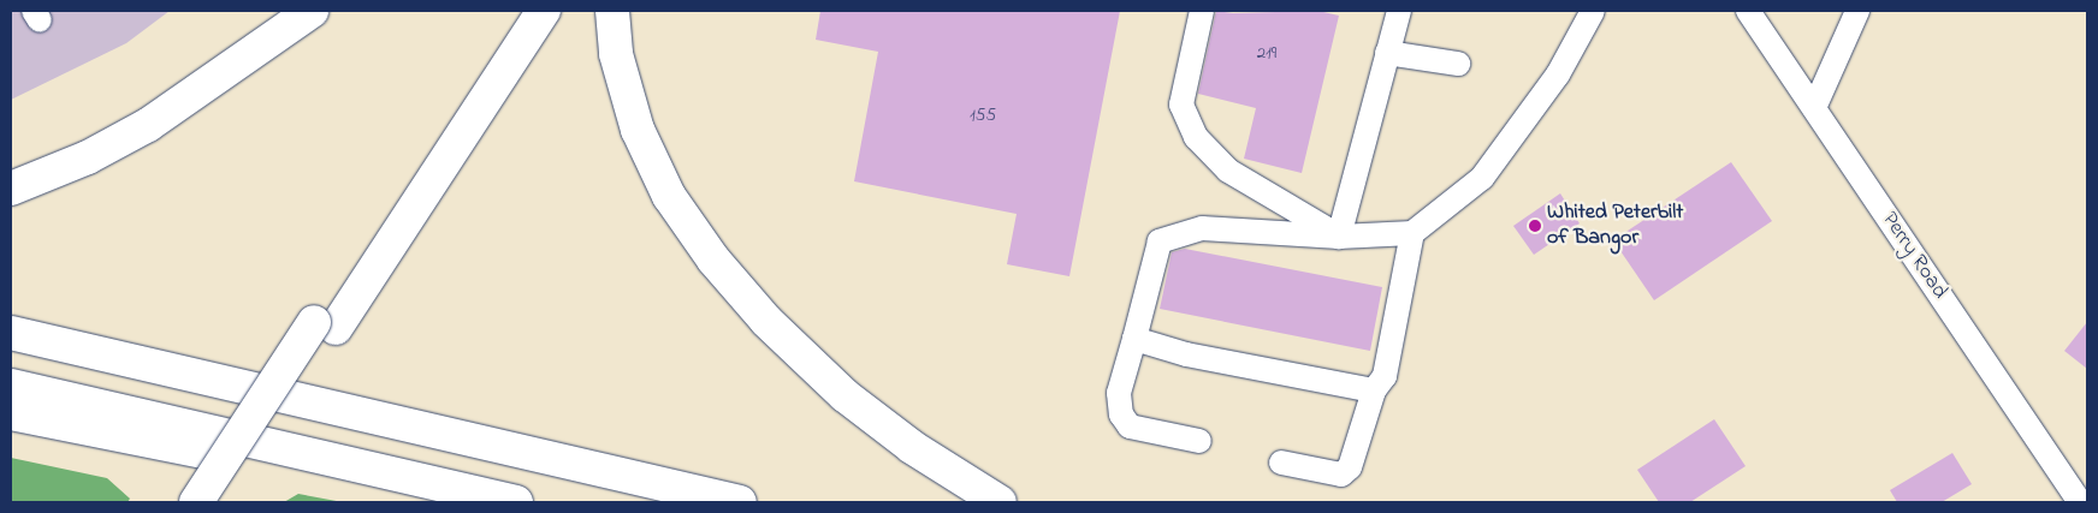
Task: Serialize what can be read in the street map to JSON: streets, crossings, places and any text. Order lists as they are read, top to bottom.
{
  "streets": {
    "street": ["Perry Road"]
  },
  "places": ["Whited Peterbilt of Bangor"],
  "house_numbers": ["219", "155"]
}
